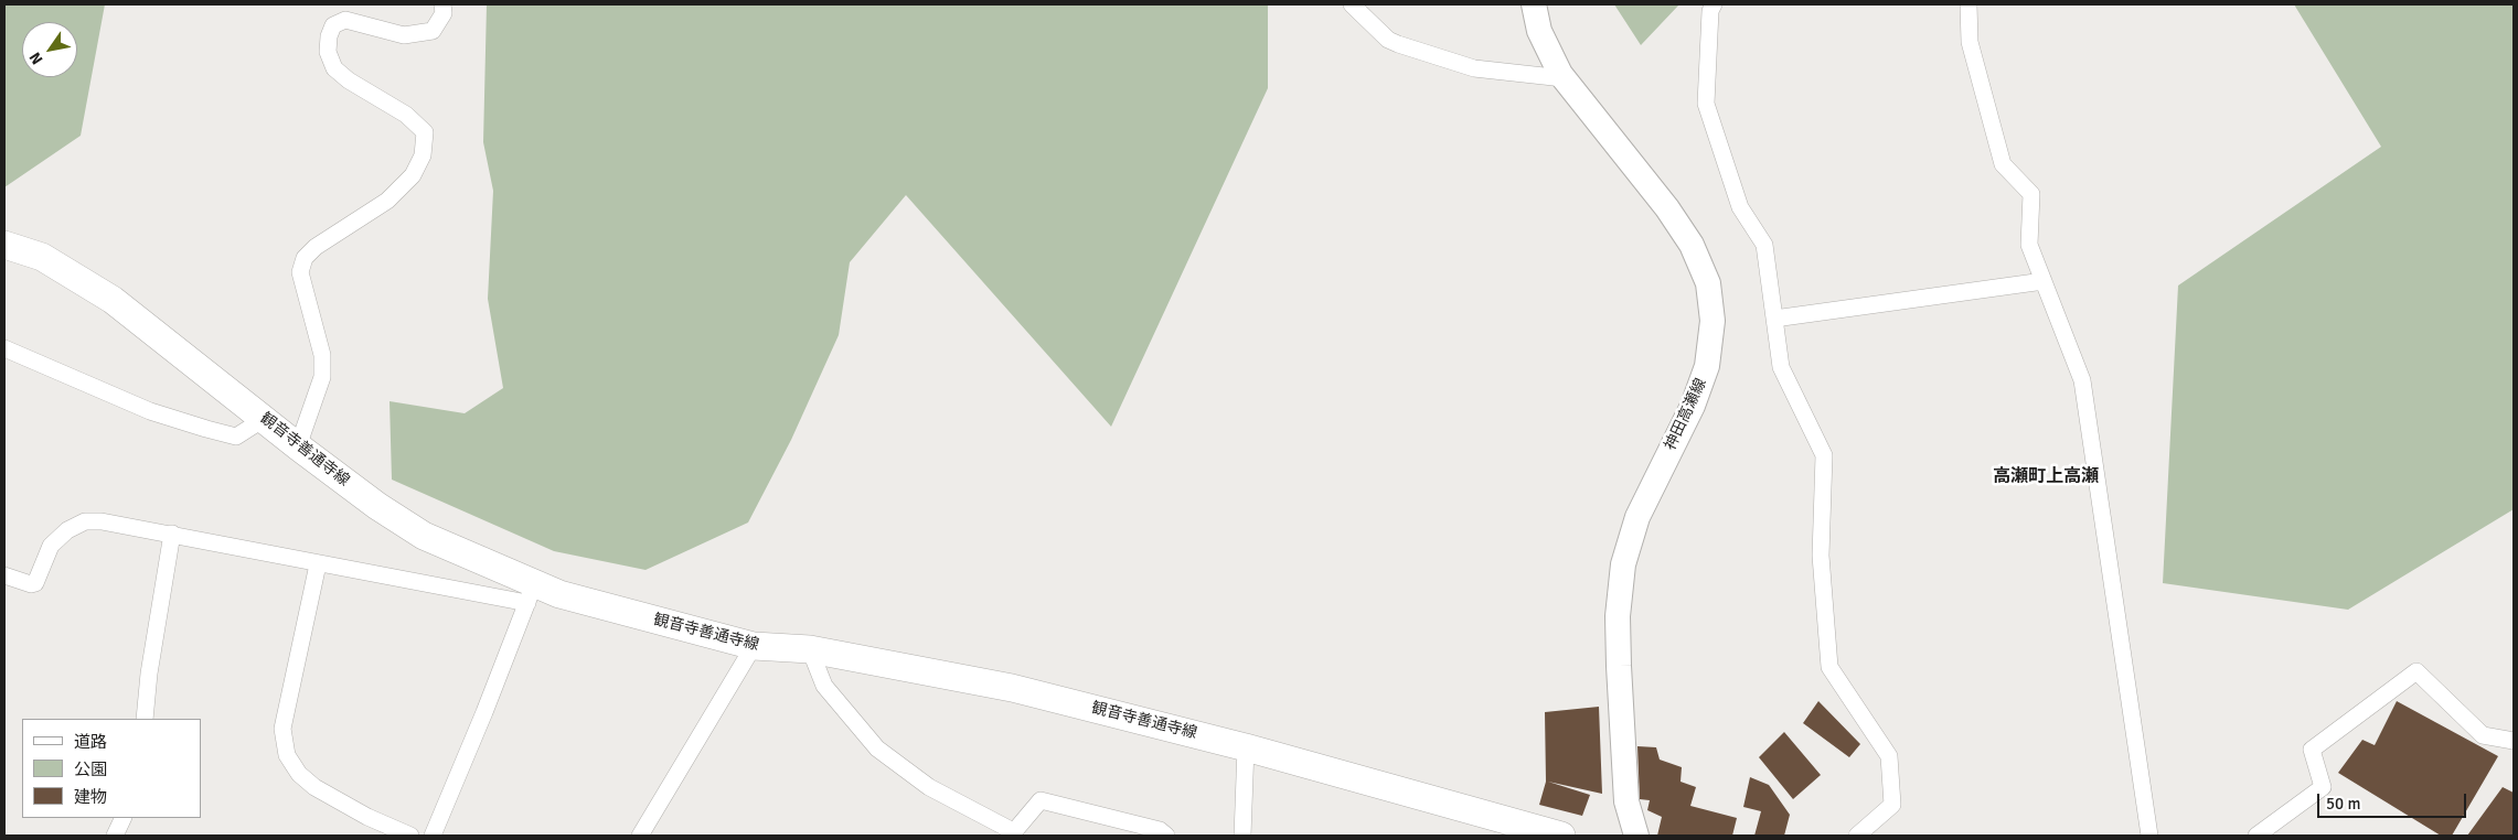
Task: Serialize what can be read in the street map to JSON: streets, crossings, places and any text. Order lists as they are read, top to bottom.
{
  "streets": {
    "main road": ["神田高瀬線", "観音寺善通寺線"]
  },
  "districts": ["高瀬町上高瀬"],
  "legend": ["道路", "公園", "建物"],
  "scale_bar": "50 m",
  "north": "bottom left"
}
